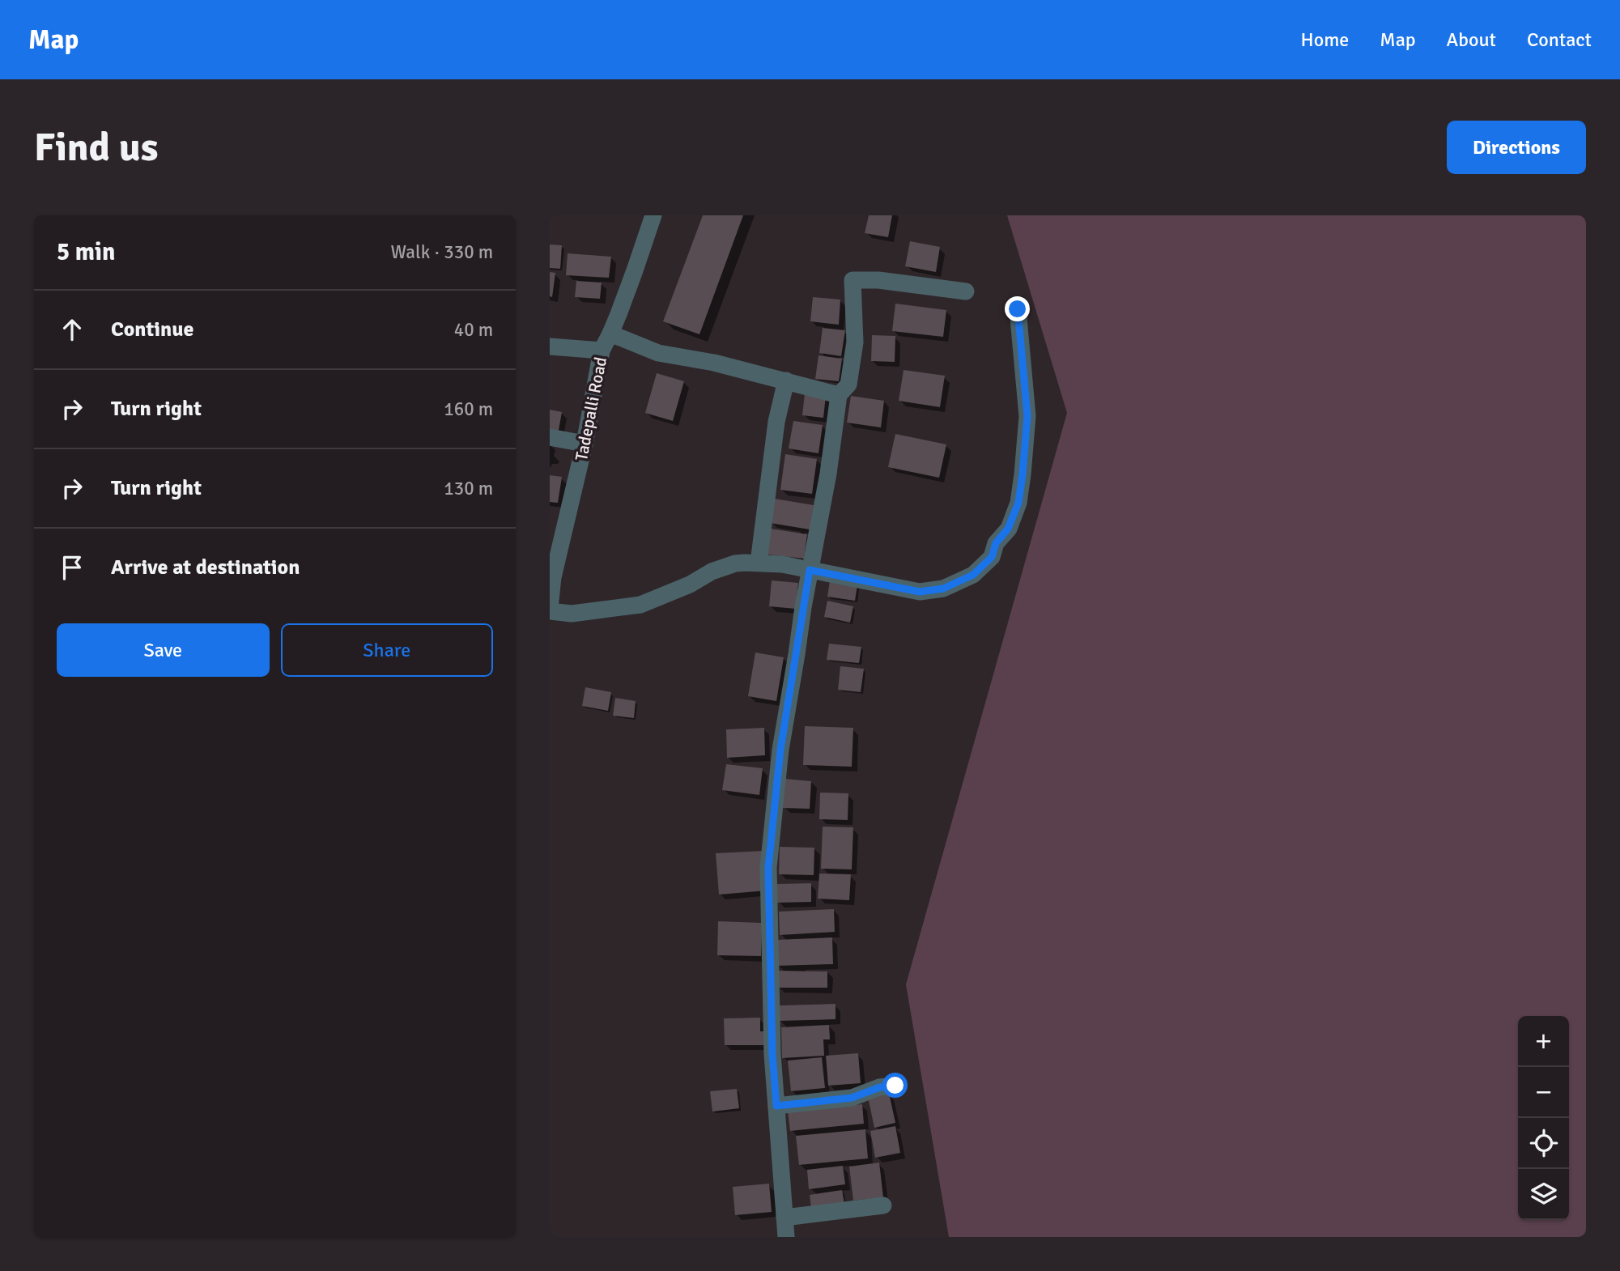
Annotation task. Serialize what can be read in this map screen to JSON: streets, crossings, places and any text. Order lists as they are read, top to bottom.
{
  "streets": {
    "street": ["Tadepalli Road"]
  },
  "page": {
    "header": "Map",
    "nav": [
      "Home",
      "Map",
      "About",
      "Contact"
    ],
    "buttons": [
      "Directions",
      ["Save", "Share"]
    ],
    "title": "Find us",
    "heading": ["5 min", "Walk · 330 m"],
    "list": [
      ["Continue", "40 m"],
      ["Turn right", "160 m"],
      ["Turn right", "130 m"],
      "Arrive at destination"
    ],
    "map_buttons": ["+", "−"]
  }
}
